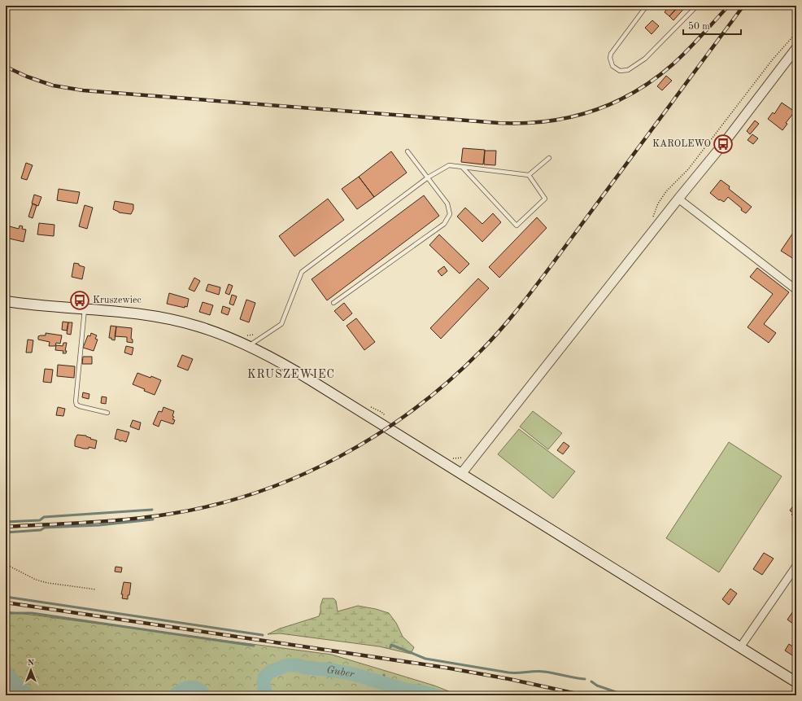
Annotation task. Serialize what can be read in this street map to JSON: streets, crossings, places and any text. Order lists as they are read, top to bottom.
{
  "districts": ["KRUSZEWIEC"],
  "water": ["Guber"],
  "places": {
    "bus stop": ["KAROLEWO", "Kruszewiec"]
  },
  "scale_bar": "50 m",
  "north": "top"
}
